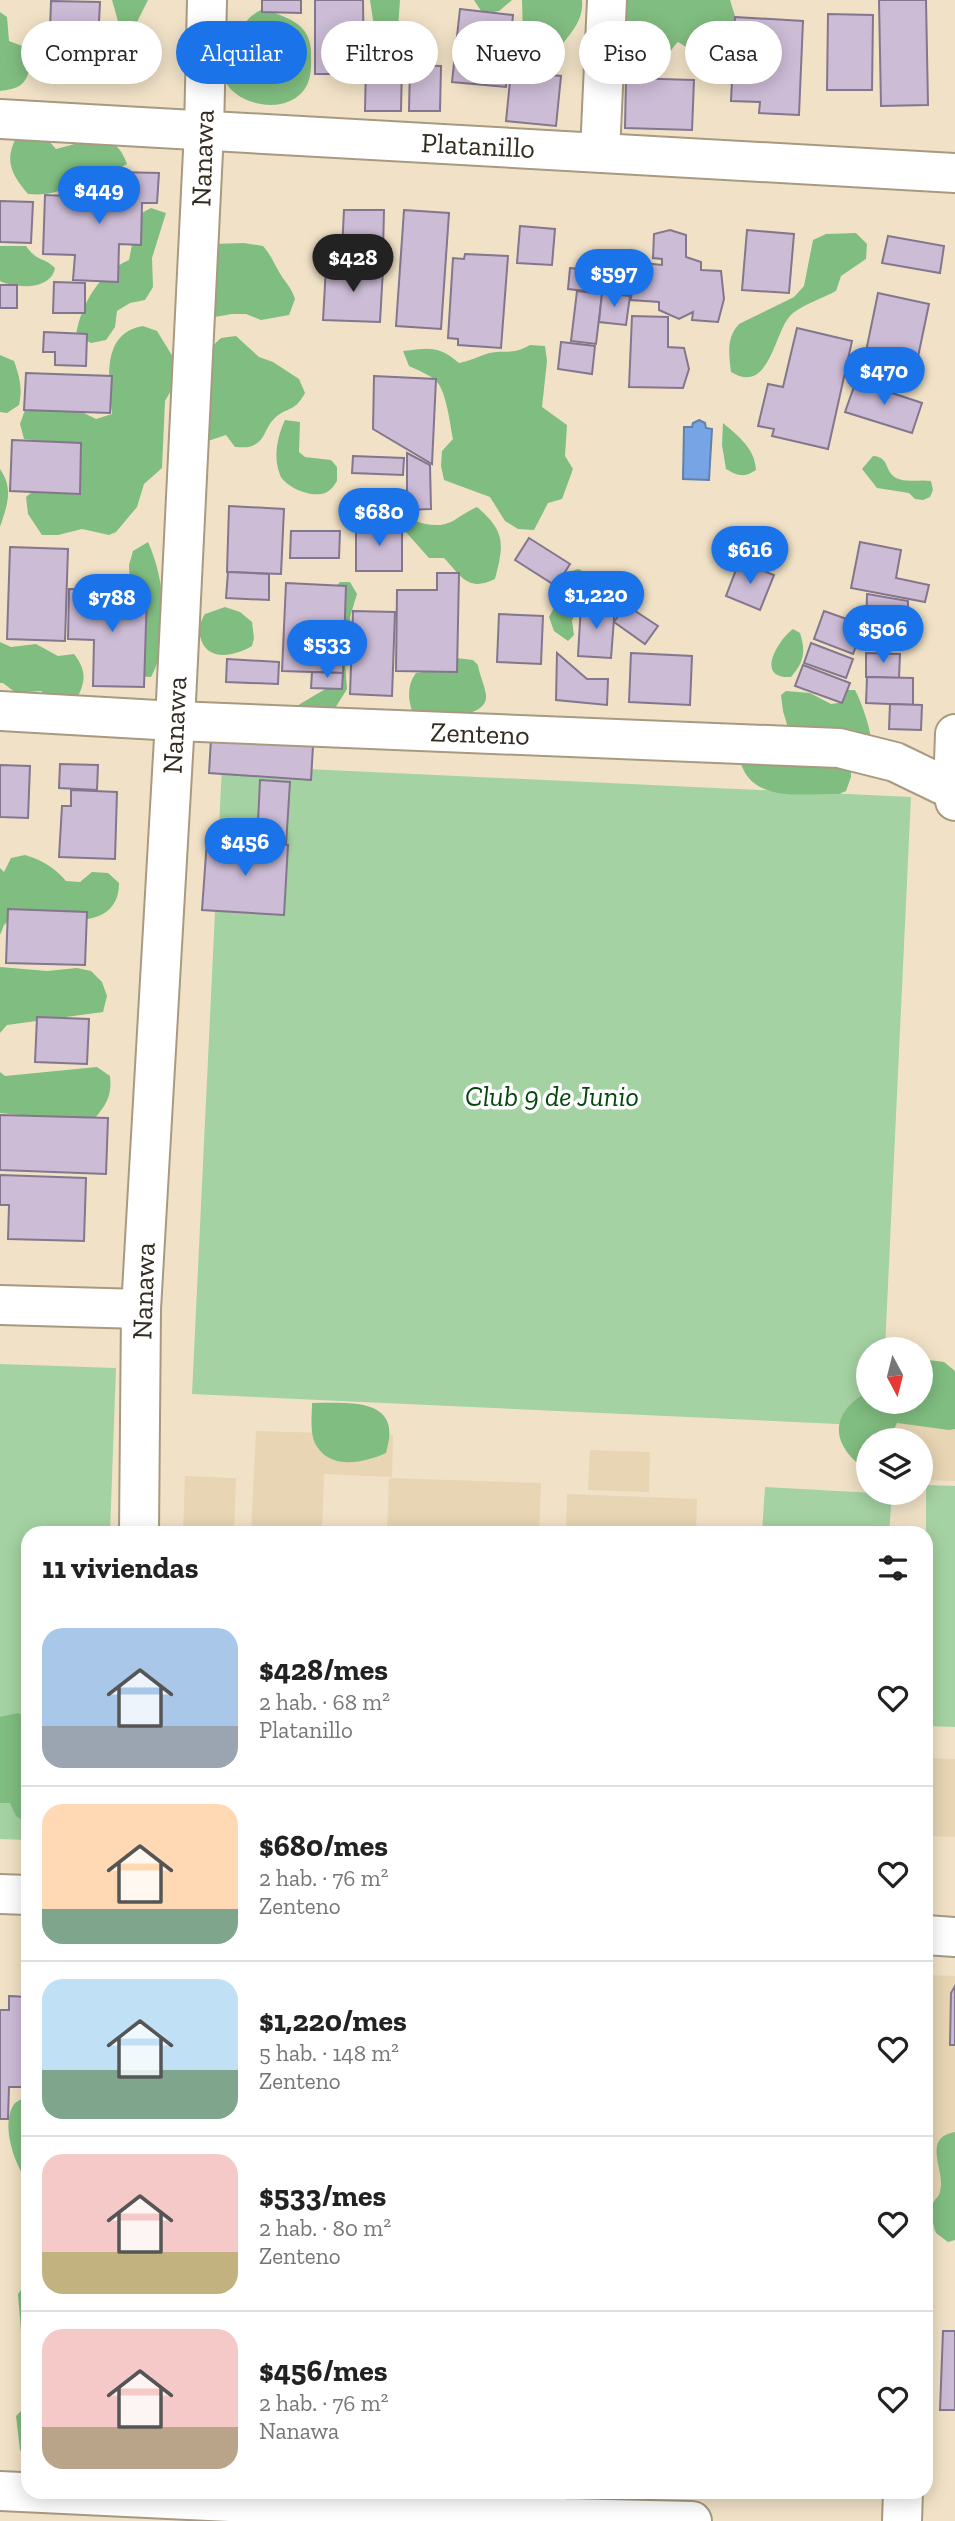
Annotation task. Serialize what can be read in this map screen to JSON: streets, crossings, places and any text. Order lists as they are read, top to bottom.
{
  "streets": {
    "street": ["Platanillo", "Nanawa", "Zenteno"]
  },
  "crossings": [
    ["Platanillo", "Nanawa"],
    ["Nanawa", "Zenteno"]
  ],
  "parks": ["Club 9 de Junio"],
  "north": "bottom",
  "page": {
    "chip": [
      "Comprar",
      "Alquilar",
      "Filtros",
      "Nuevo",
      "Piso",
      "Casa"
    ],
    "price": [
      "$449",
      "$428",
      "$597",
      "$470",
      "$680",
      "$616",
      "$1,220",
      "$788",
      "$506",
      "$533",
      "$456"
    ],
    "heading": "11 viviendas",
    "list": [
      {
        "name": "$428/mes",
        "note": "2 hab. · 68 m² · Platanillo"
      },
      {
        "name": "$680/mes",
        "note": "2 hab. · 76 m² · Zenteno"
      },
      {
        "name": "$1,220/mes",
        "note": "5 hab. · 148 m² · Zenteno"
      },
      {
        "name": "$533/mes",
        "note": "2 hab. · 80 m² · Zenteno"
      },
      {
        "name": "$456/mes",
        "note": "2 hab. · 76 m² · Nanawa"
      }
    ]
  }
}
